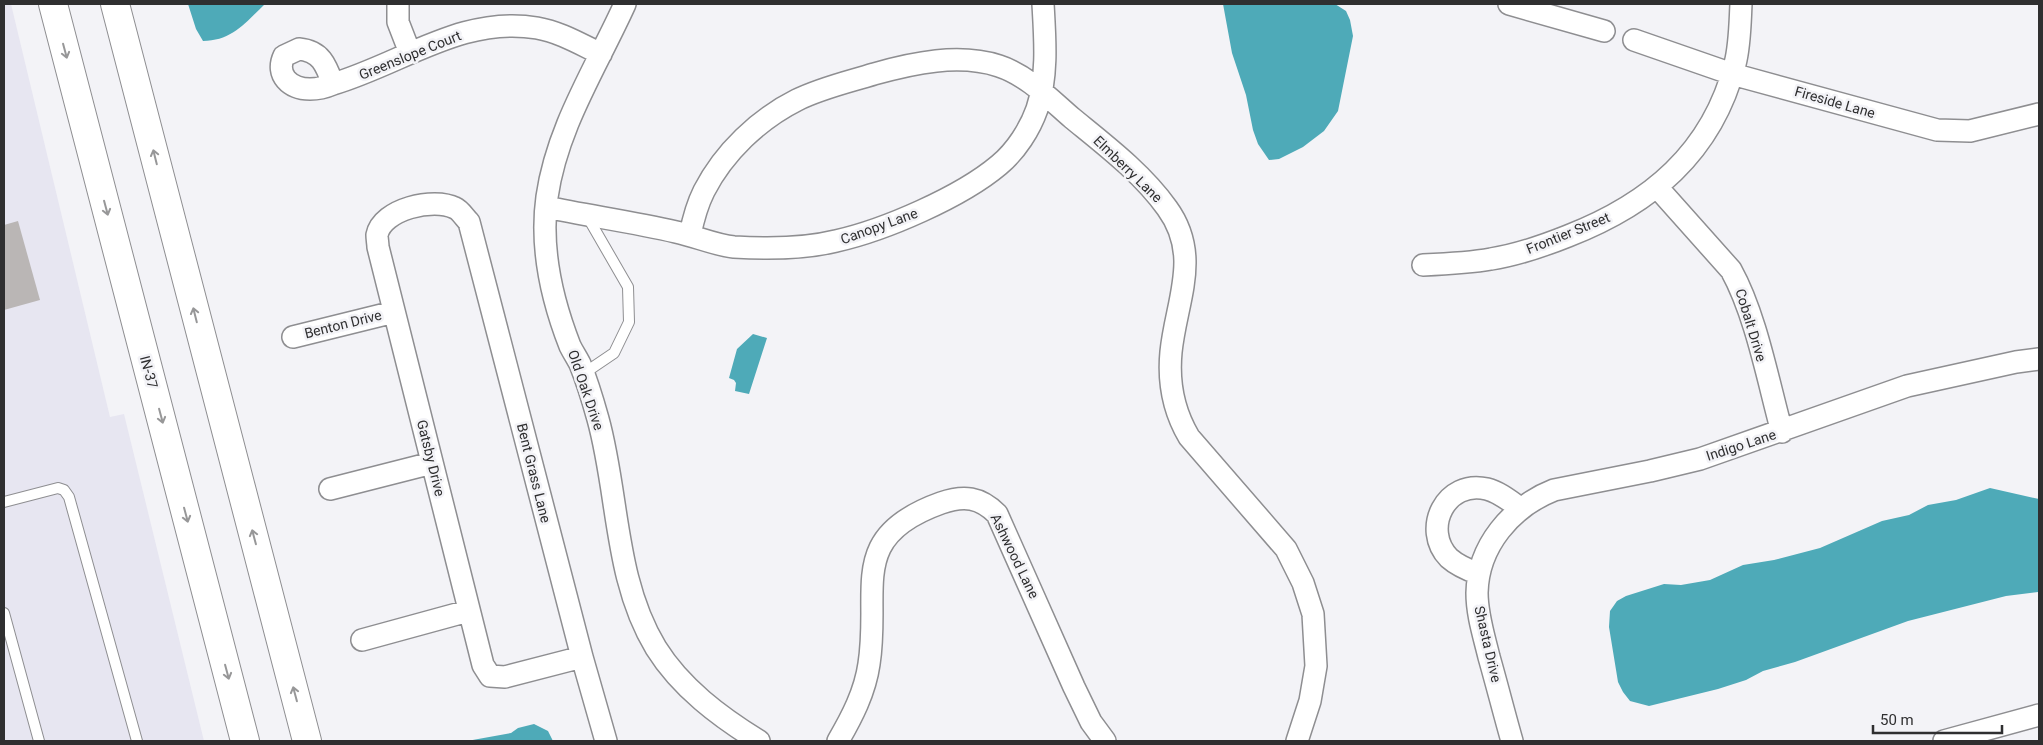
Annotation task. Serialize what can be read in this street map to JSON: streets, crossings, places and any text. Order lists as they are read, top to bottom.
{
  "streets": {
    "highway": ["IN-37"],
    "street": [
      "Greenslope Court",
      "Fireside Lane",
      "Elmberry Lane",
      "Canopy Lane",
      "Frontier Street",
      "Benton Drive",
      "Cobalt Drive",
      "Old Oak Drive",
      "Indigo Lane",
      "Gatsby Drive",
      "Bent Grass Lane",
      "Ashwood Lane",
      "Shasta Drive"
    ]
  },
  "crossings": [
    ["Greenslope Court", "Old Oak Drive"],
    ["Fireside Lane", "Frontier Street"],
    ["Elmberry Lane", "Canopy Lane"],
    ["Canopy Lane", "Old Oak Drive"],
    ["Frontier Street", "Cobalt Drive"],
    ["Benton Drive", "Gatsby Drive"],
    ["Cobalt Drive", "Indigo Lane"],
    ["Indigo Lane", "Shasta Drive"],
    ["Gatsby Drive", "Bent Grass Lane"]
  ],
  "scale_bar": "50 m"
}
